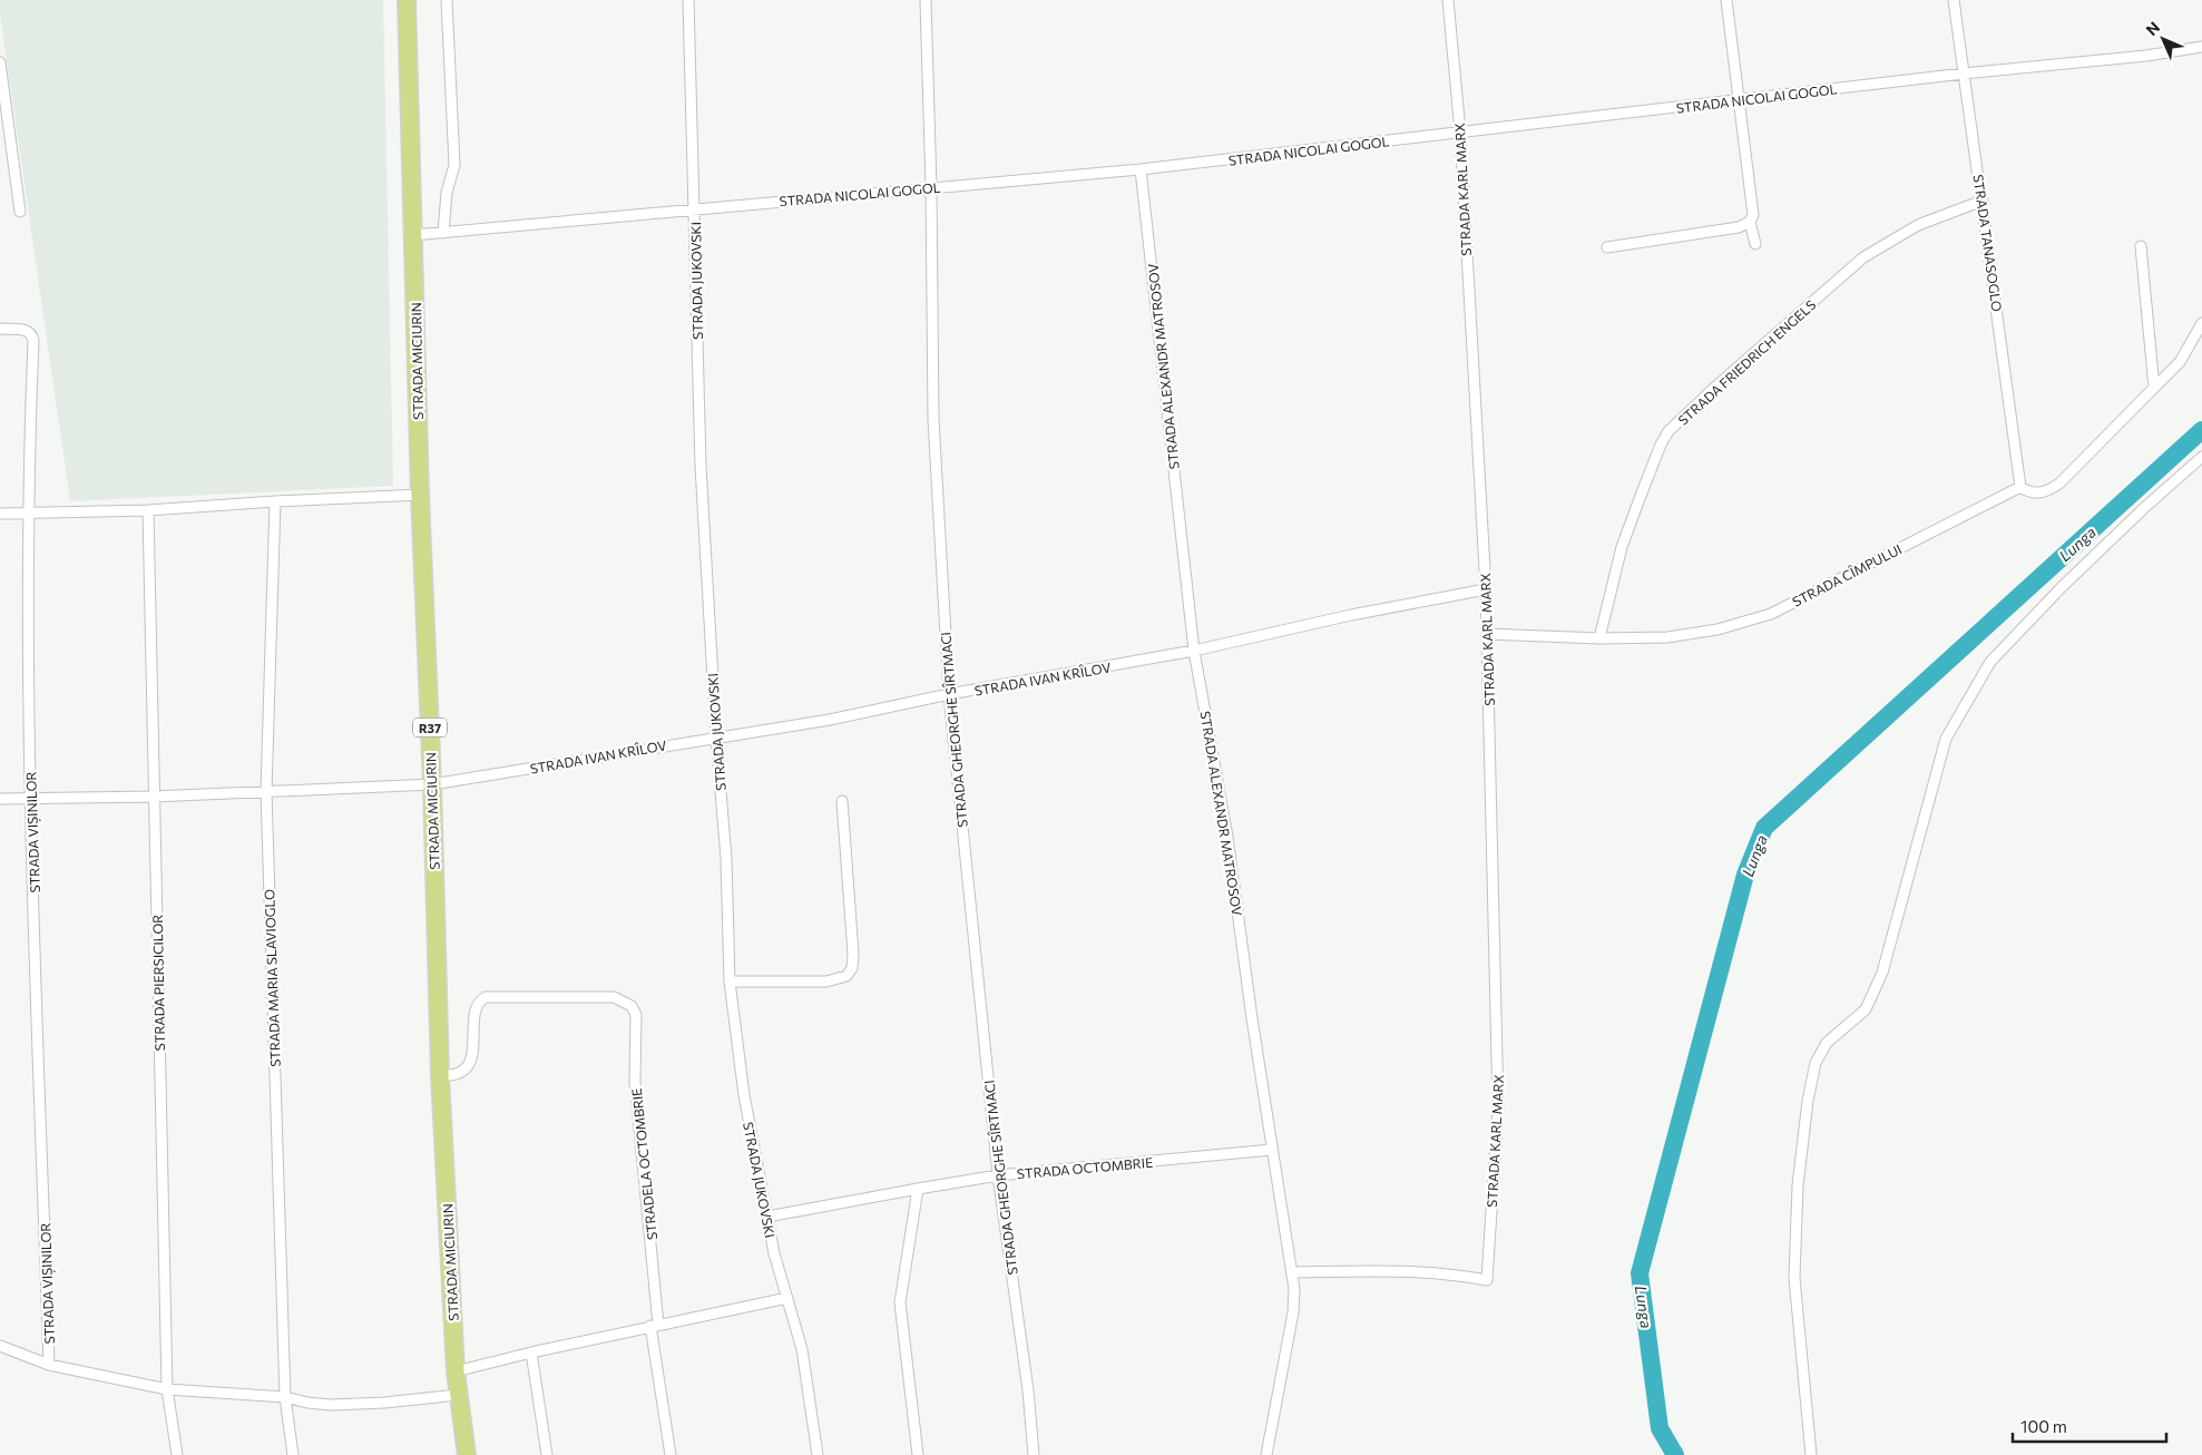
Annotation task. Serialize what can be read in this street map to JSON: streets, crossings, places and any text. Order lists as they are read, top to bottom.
{
  "streets": {
    "main road": ["STRADA MICIURIN", "R37"],
    "street": [
      "STRADA NICOLAI GOGOL",
      "STRADA KARL MARX",
      "STRADA TANASOGLO",
      "STRADA JUKOVSKI",
      "STRADA FRIEDRICH ENGELS",
      "STRADA ALEXANDR MATROSOV",
      "STRADA CÎMPULUI",
      "STRADA IVAN KRÎLOV",
      "STRADA GHEORGHE SÎRTMACI",
      "STRADA VIȘINILOR",
      "STRADA MARIA SLAVIOGLO",
      "STRADA PIERSICILOR",
      "STRADELA OCTOMBRIE",
      "STRADA OCTOMBRIE"
    ]
  },
  "crossings": [
    ["STRADA NICOLAI GOGOL", "STRADA KARL MARX"],
    ["STRADA NICOLAI GOGOL", "STRADA TANASOGLO"],
    ["STRADA NICOLAI GOGOL", "STRADA JUKOVSKI"],
    ["STRADA NICOLAI GOGOL", "STRADA MICIURIN"],
    ["STRADA NICOLAI GOGOL", "STRADA ALEXANDR MATROSOV"],
    ["STRADA NICOLAI GOGOL", "STRADA GHEORGHE SÎRTMACI"],
    ["STRADA KARL MARX", "STRADA ALEXANDR MATROSOV"],
    ["STRADA KARL MARX", "STRADA CÎMPULUI"],
    ["STRADA KARL MARX", "STRADA IVAN KRÎLOV"],
    ["STRADA TANASOGLO", "STRADA FRIEDRICH ENGELS"],
    ["STRADA TANASOGLO", "STRADA CÎMPULUI"],
    ["STRADA JUKOVSKI", "STRADA IVAN KRÎLOV"],
    ["STRADA JUKOVSKI", "STRADA OCTOMBRIE"],
    ["STRADA MICIURIN", "STRADA IVAN KRÎLOV"],
    ["STRADA MICIURIN", "STRADELA OCTOMBRIE"],
    ["STRADA FRIEDRICH ENGELS", "STRADA CÎMPULUI"],
    ["STRADA ALEXANDR MATROSOV", "STRADA IVAN KRÎLOV"],
    ["STRADA ALEXANDR MATROSOV", "STRADA OCTOMBRIE"],
    ["STRADA IVAN KRÎLOV", "STRADA GHEORGHE SÎRTMACI"],
    ["STRADA IVAN KRÎLOV", "STRADA VIȘINILOR"],
    ["STRADA IVAN KRÎLOV", "STRADA MARIA SLAVIOGLO"],
    ["STRADA IVAN KRÎLOV", "STRADA PIERSICILOR"],
    ["STRADA GHEORGHE SÎRTMACI", "STRADA OCTOMBRIE"]
  ],
  "water": ["Lunga"],
  "scale_bar": "100 m",
  "north": "top left"
}
